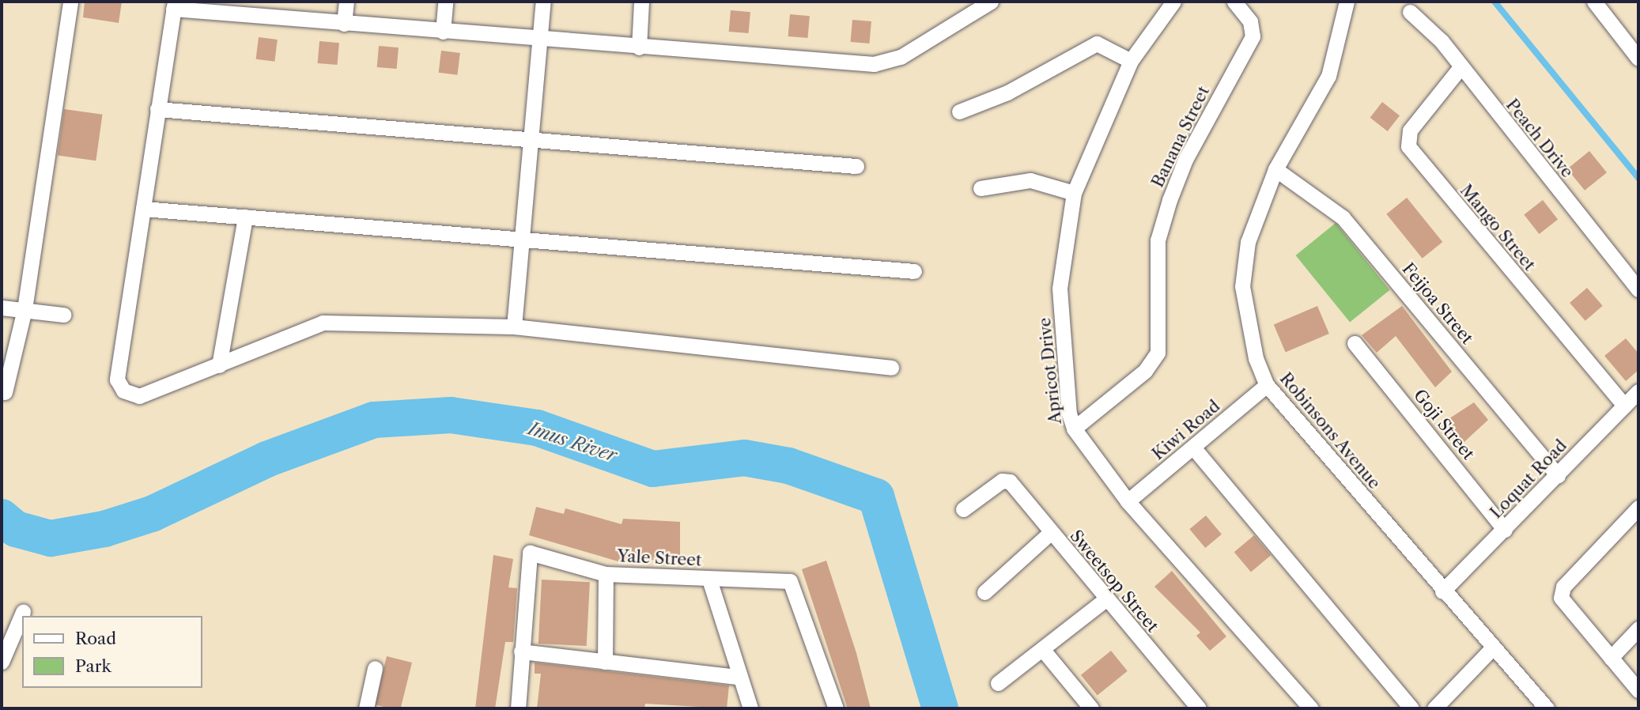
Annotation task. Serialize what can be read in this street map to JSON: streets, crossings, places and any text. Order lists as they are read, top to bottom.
{
  "streets": {
    "street": [
      "Banana Street",
      "Peach Drive",
      "Mango Street",
      "Feijoa Street",
      "Apricot Drive",
      "Goji Street",
      "Kiwi Road",
      "Robinsons Avenue",
      "Loquat Road",
      "Yale Street",
      "Sweetsop Street"
    ]
  },
  "crossings": [
    ["Banana Street", "Apricot Drive"],
    ["Peach Drive", "Mango Street"],
    ["Mango Street", "Loquat Road"],
    ["Feijoa Street", "Robinsons Avenue"],
    ["Feijoa Street", "Loquat Road"],
    ["Apricot Drive", "Kiwi Road"],
    ["Goji Street", "Loquat Road"],
    ["Kiwi Road", "Robinsons Avenue"],
    ["Robinsons Avenue", "Loquat Road"]
  ],
  "water": ["Imus River"],
  "legend": ["Road", "Park"]
}
